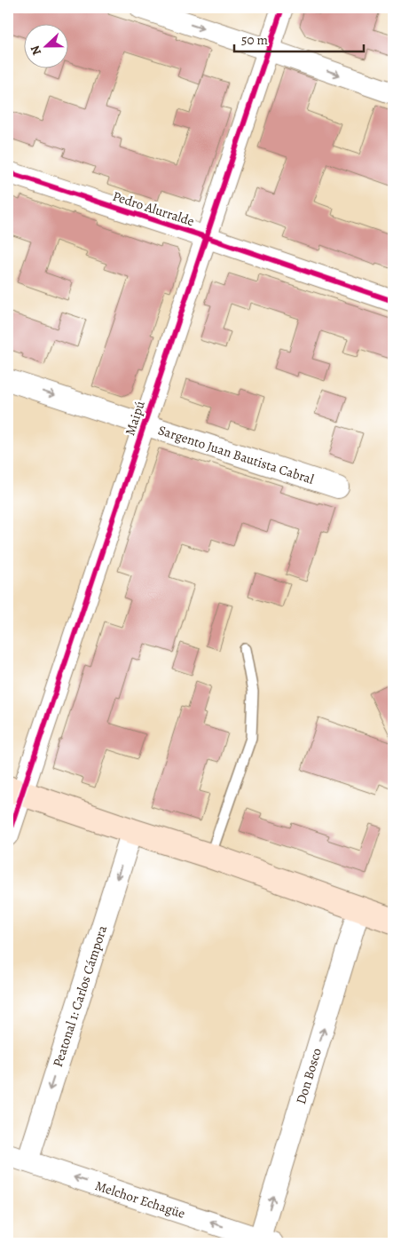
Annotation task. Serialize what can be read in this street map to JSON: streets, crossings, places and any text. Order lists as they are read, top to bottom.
{
  "streets": {
    "street": [
      "Pedro Alurralde",
      "Maipú",
      "Sargento Juan Bautista Cabral",
      "Peatonal 1: Carlos Cámpora",
      "Don Bosco",
      "Melchor Echagüe"
    ]
  },
  "crossings": [
    ["Pedro Alurralde", "Maipú"],
    ["Maipú", "Sargento Juan Bautista Cabral"],
    ["Peatonal 1: Carlos Cámpora", "Melchor Echagüe"],
    ["Don Bosco", "Melchor Echagüe"]
  ],
  "one_way": [
    "Sargento Juan Bautista Cabral",
    "Peatonal 1: Carlos Cámpora",
    "Don Bosco",
    "Melchor Echagüe"
  ],
  "scale_bar": "50 m",
  "north": "left"
}
